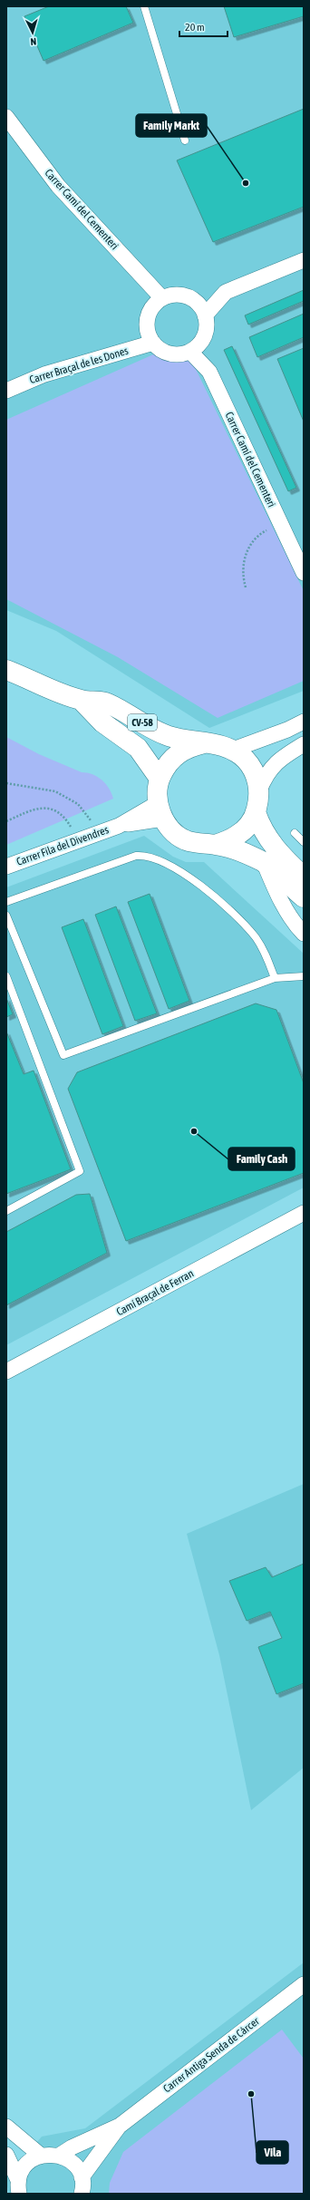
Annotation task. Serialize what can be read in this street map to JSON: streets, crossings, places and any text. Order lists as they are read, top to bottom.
{
  "streets": {
    "main road": ["CV-58"],
    "street": [
      "Carrer Camí del Cementeri",
      "Carrer Braçal de les Dones",
      "Carrer Fila del Divendres",
      "Camí Braçal de Ferran",
      "Carrer Antiga Senda de Càrcer"
    ]
  },
  "crossings": [
    ["Carrer Camí del Cementeri", "Carrer Braçal de les Dones"],
    ["CV-58", "Carrer Fila del Divendres"]
  ],
  "places": ["Family Markt", "Family Cash", "Vila"],
  "scale_bar": "20 m",
  "north": "bottom"
}
